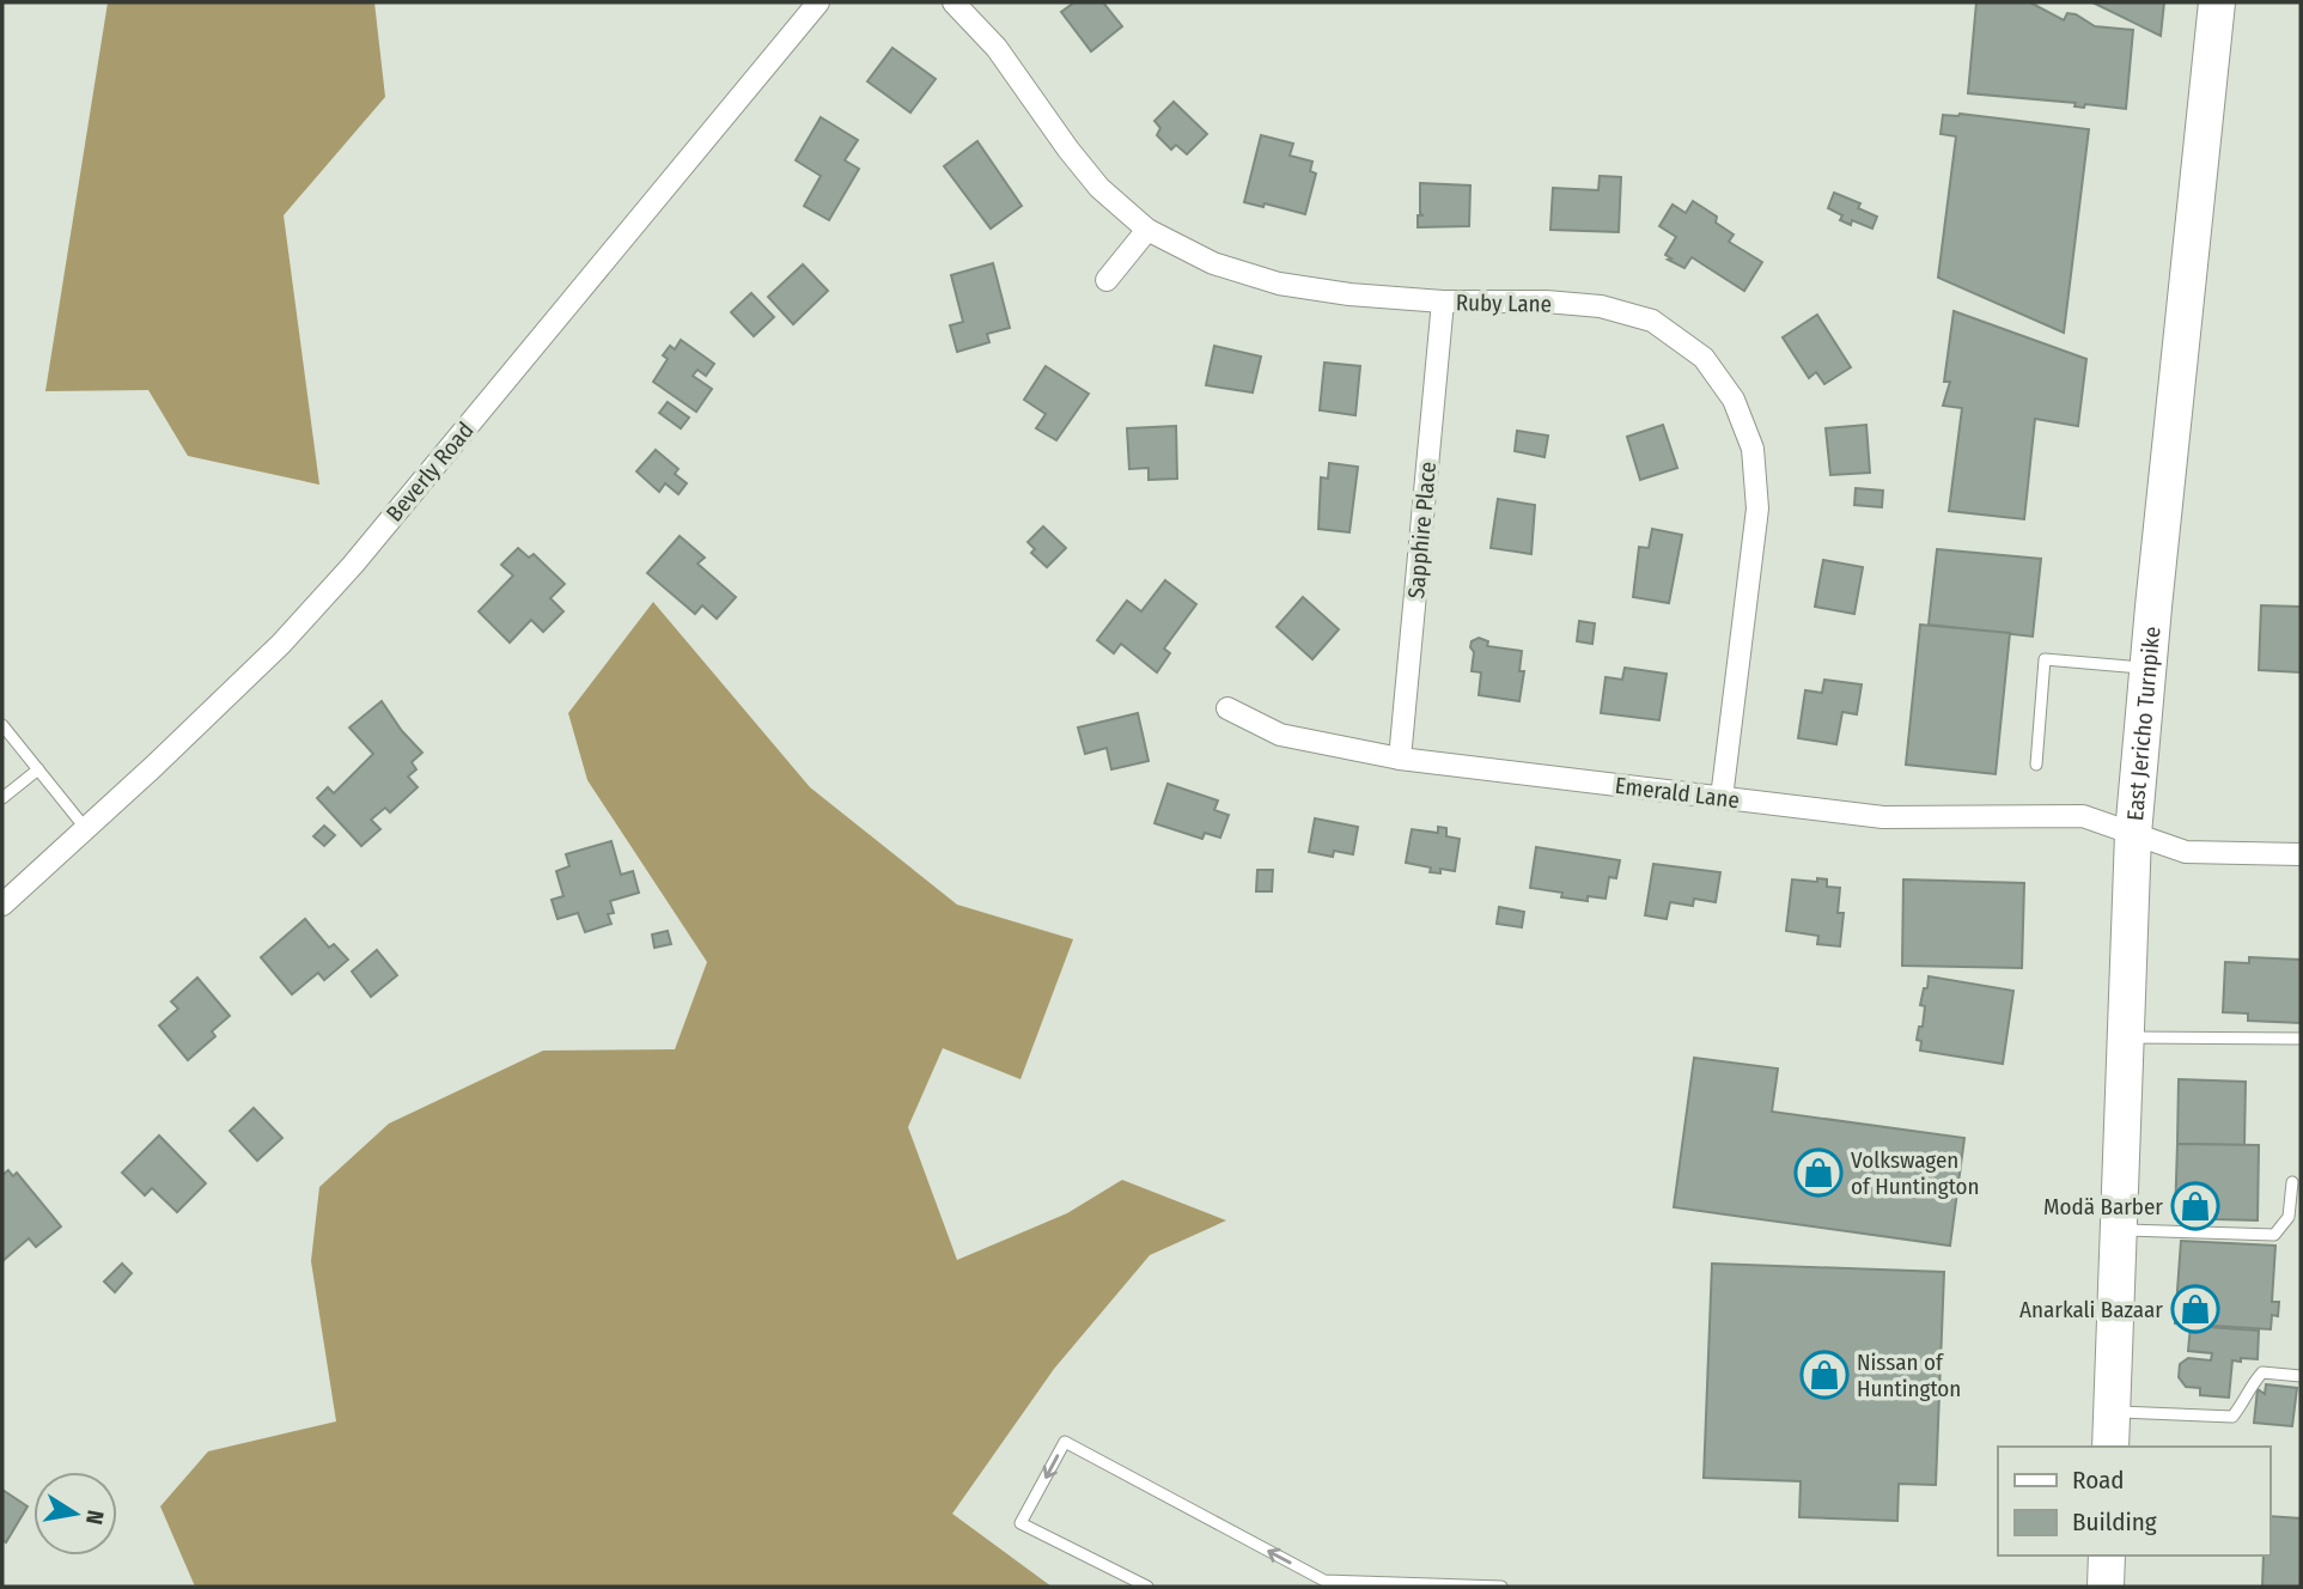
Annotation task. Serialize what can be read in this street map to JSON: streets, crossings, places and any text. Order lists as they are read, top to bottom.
{
  "streets": {
    "main road": ["East Jericho Turnpike"],
    "street": [
      "Ruby Lane",
      "Beverly Road",
      "Sapphire Place",
      "Emerald Lane"
    ]
  },
  "crossings": [
    ["Ruby Lane", "Sapphire Place"],
    ["Ruby Lane", "Emerald Lane"],
    ["Sapphire Place", "Emerald Lane"],
    ["East Jericho Turnpike", "Emerald Lane"]
  ],
  "places": {
    "shop": [
      "Volkswagen of Huntington",
      "Modä Barber",
      "Anarkali Bazaar",
      "Nissan of Huntington"
    ]
  },
  "legend": ["Road", "Building"],
  "north": "right"
}
